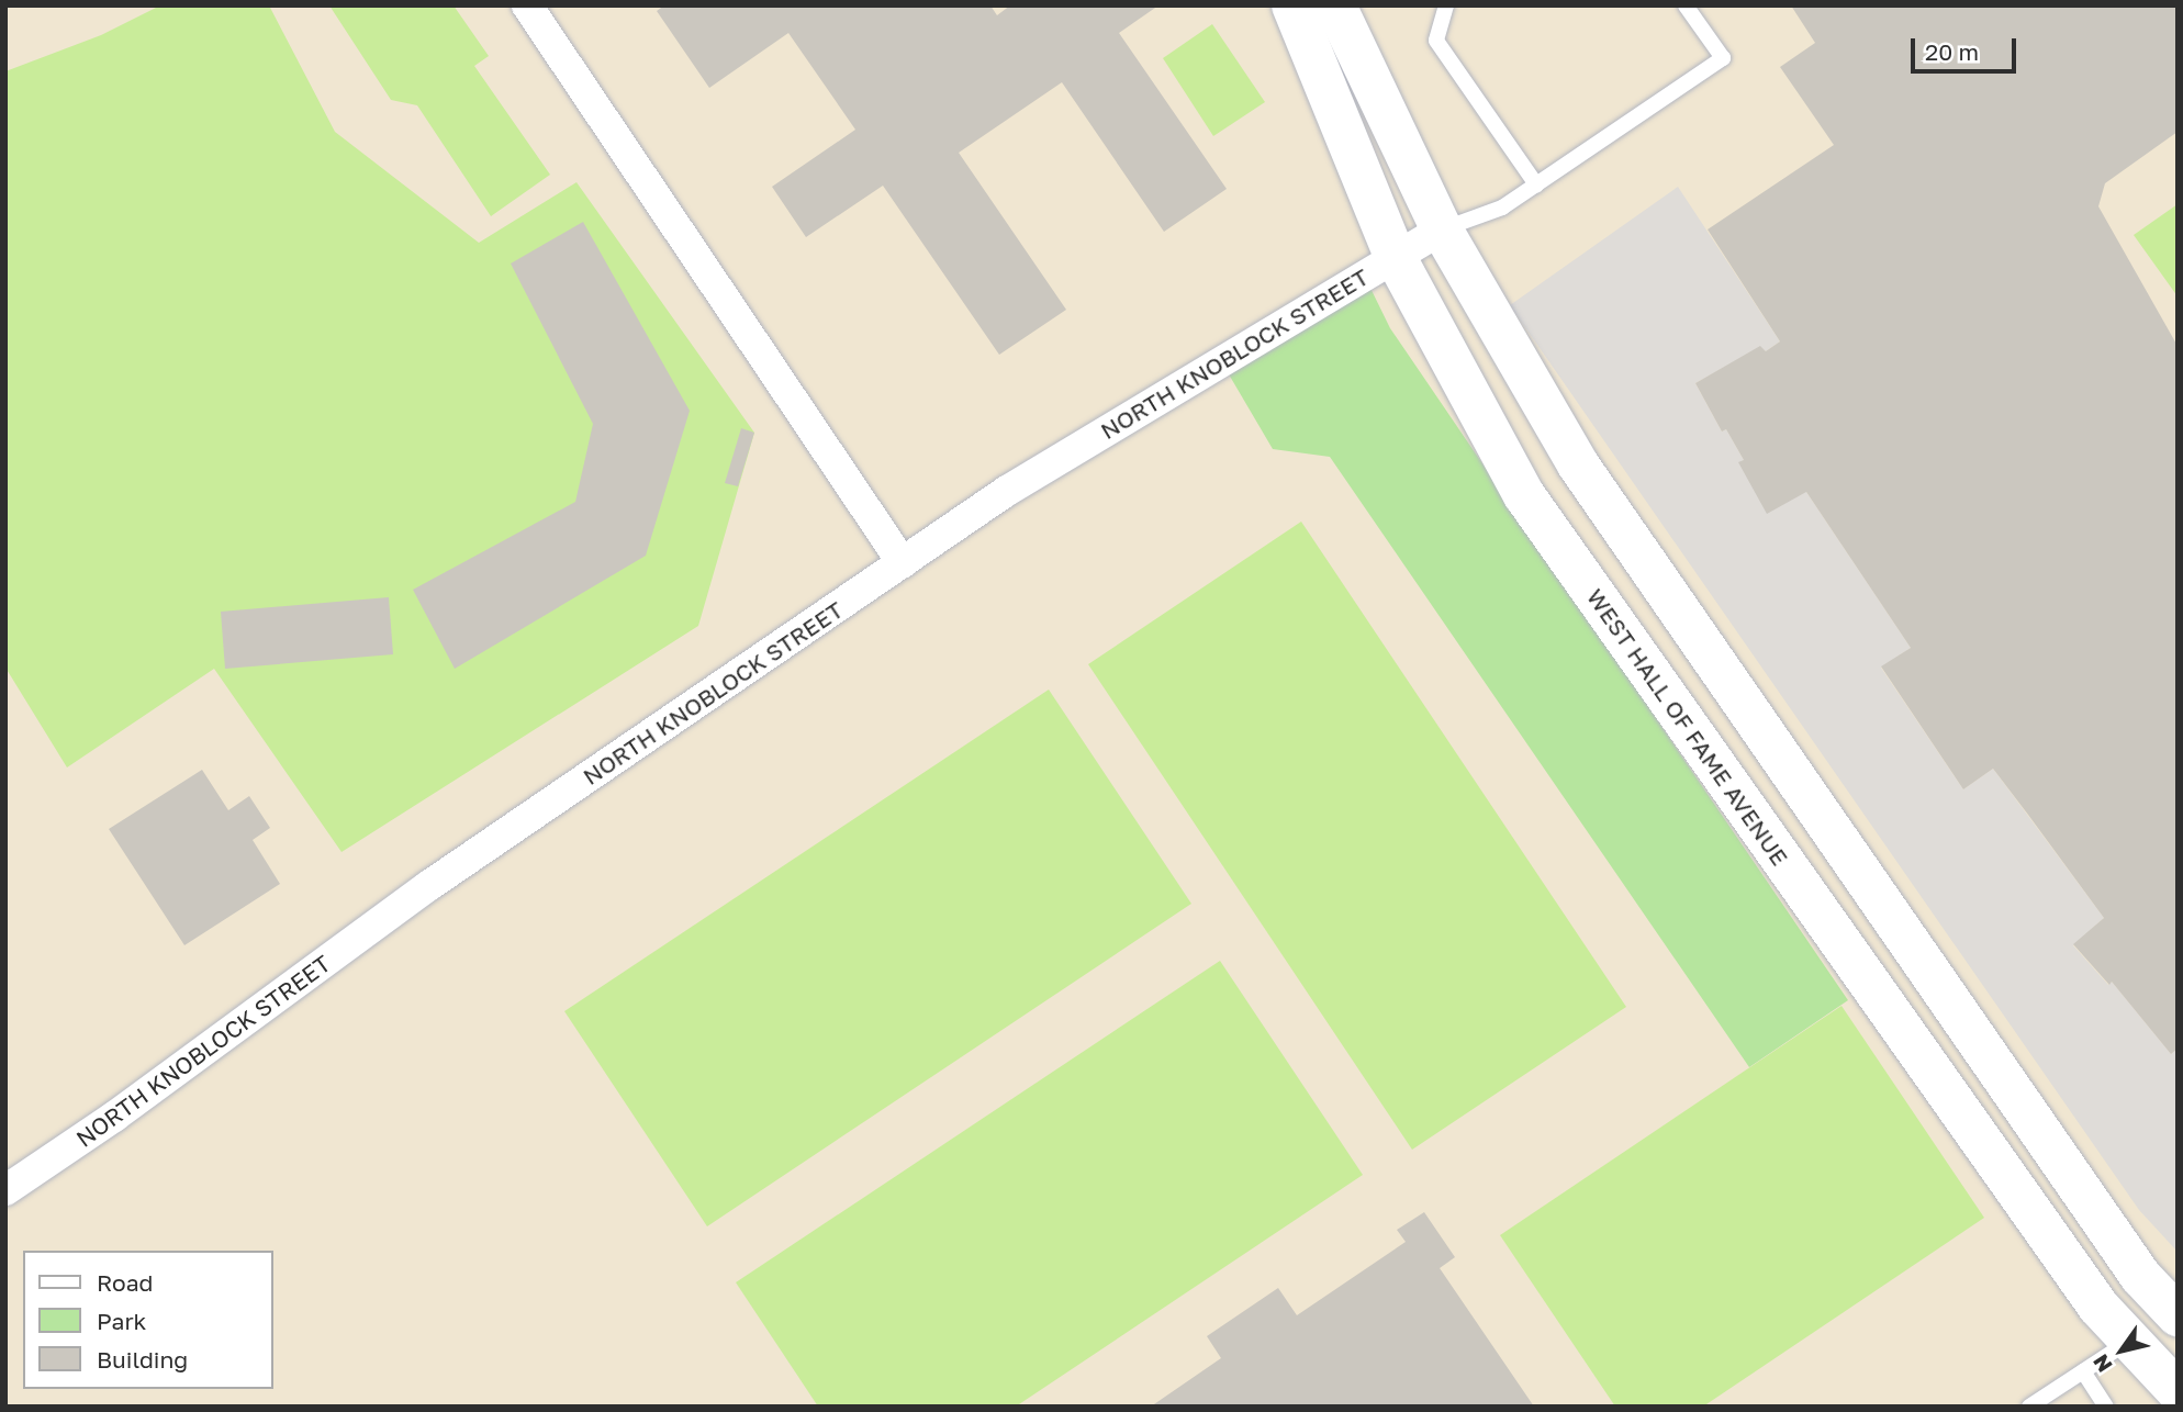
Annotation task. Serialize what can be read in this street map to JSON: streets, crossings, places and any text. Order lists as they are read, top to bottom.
{
  "streets": {
    "main road": ["WEST HALL OF FAME AVENUE"],
    "street": ["NORTH KNOBLOCK STREET"]
  },
  "crossings": [
    ["NORTH KNOBLOCK STREET", "WEST HALL OF FAME AVENUE"]
  ],
  "legend": ["Road", "Park", "Building"],
  "scale_bar": "20 m",
  "north": "bottom left"
}
